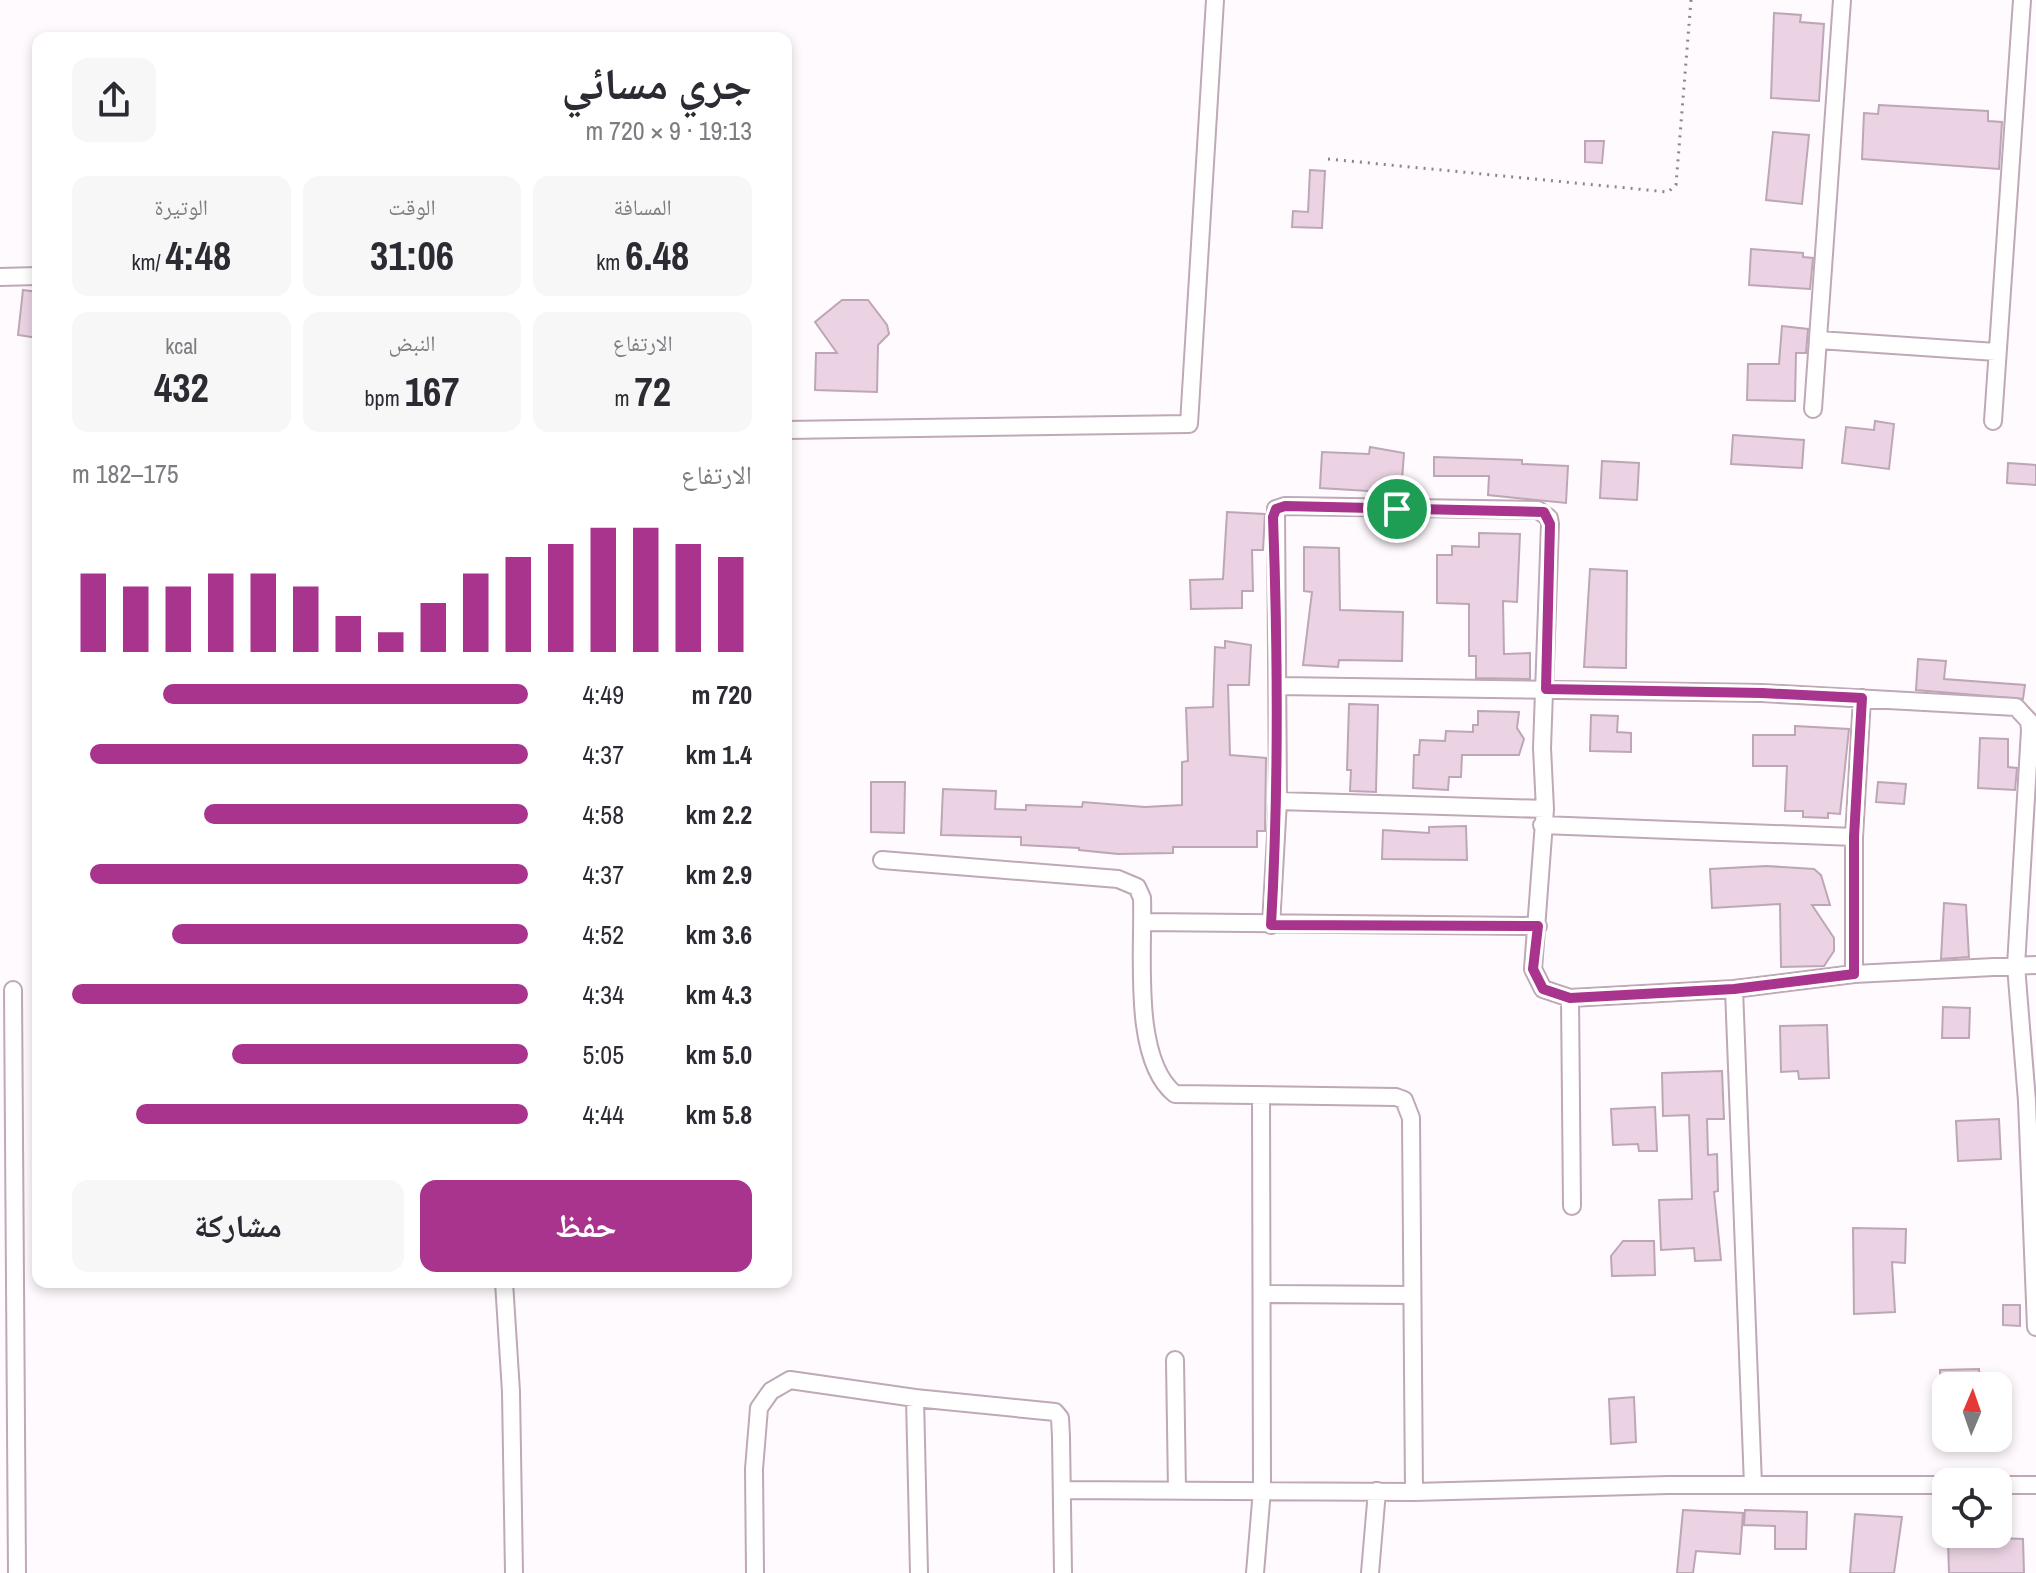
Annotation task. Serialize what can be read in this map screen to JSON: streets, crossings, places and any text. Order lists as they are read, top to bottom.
{
  "north": "top",
  "page": {
    "heading": ["جري مسائي", "19:13 · 9 × 720 m"],
    "stats": [
      ["المسافة", "6.48 km"],
      ["الوقت", "31:06"],
      ["الوتيرة", "4:48 /km"],
      ["الارتفاع", "72 m"],
      ["النبض", "167 bpm"],
      ["kcal", "432"]
    ],
    "chart": ["الارتفاع", "175–182 m"],
    "list": [
      {
        "name": "720 m",
        "note": "4:49"
      },
      {
        "name": "1.4 km",
        "note": "4:37"
      },
      {
        "name": "2.2 km",
        "note": "4:58"
      },
      {
        "name": "2.9 km",
        "note": "4:37"
      },
      {
        "name": "3.6 km",
        "note": "4:52"
      },
      {
        "name": "4.3 km",
        "note": "4:34"
      },
      {
        "name": "5.0 km",
        "note": "5:05"
      },
      {
        "name": "5.8 km",
        "note": "4:44"
      }
    ],
    "buttons": ["حفظ", "مشاركة"]
  }
}
